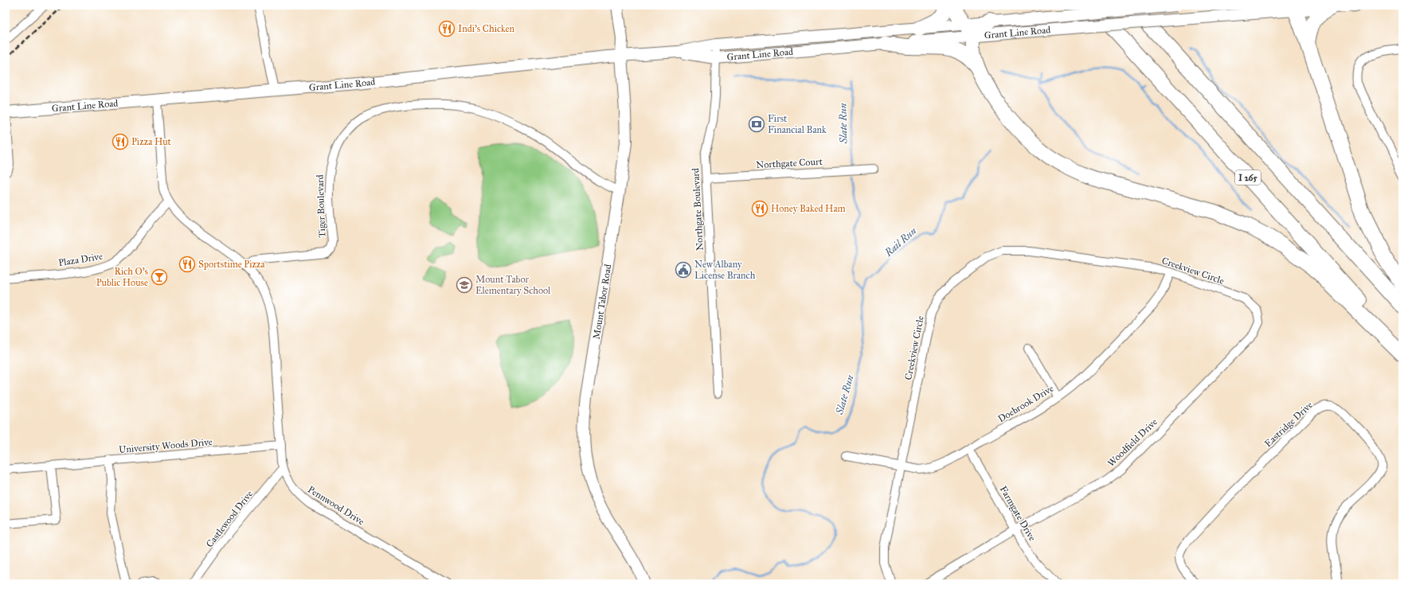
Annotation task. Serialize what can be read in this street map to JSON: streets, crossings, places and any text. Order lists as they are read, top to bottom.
{
  "streets": {
    "highway": ["I 265"],
    "main road": ["Grant Line Road", "Mount Tabor Road"],
    "street": [
      "Northgate Court",
      "Tiger Boulevard",
      "Northgate Boulevard",
      "Plaza Drive",
      "Creekview Circle",
      "Doebrook Drive",
      "Eastridge Drive",
      "Woodfield Drive",
      "University Woods Drive",
      "Pennwood Drive",
      "Farmgate Drive",
      "Castlewood Drive"
    ]
  },
  "crossings": [
    ["Grant Line Road", "Northgate Boulevard"],
    ["Grant Line Road", "Mount Tabor Road"],
    ["Northgate Court", "Northgate Boulevard"],
    ["Tiger Boulevard", "Mount Tabor Road"],
    ["Tiger Boulevard", "Pennwood Drive"],
    ["Creekview Circle", "Doebrook Drive"],
    ["Creekview Circle", "Woodfield Drive"],
    ["Doebrook Drive", "Farmgate Drive"],
    ["Woodfield Drive", "Farmgate Drive"],
    ["University Woods Drive", "Pennwood Drive"],
    ["Pennwood Drive", "Castlewood Drive"]
  ],
  "water": ["Slate Run", "Rail Run"],
  "places": {
    "restaurant": [
      "Indi's Chicken",
      "Pizza Hut",
      "Honey Baked Ham",
      "Sportstime Pizza"
    ],
    "bank": ["First Financial Bank"],
    "public building": ["New Albany License Branch"],
    "bar": ["Rich O's Public House"],
    "school or university": ["Mount Tabor Elementary School"]
  }
}
